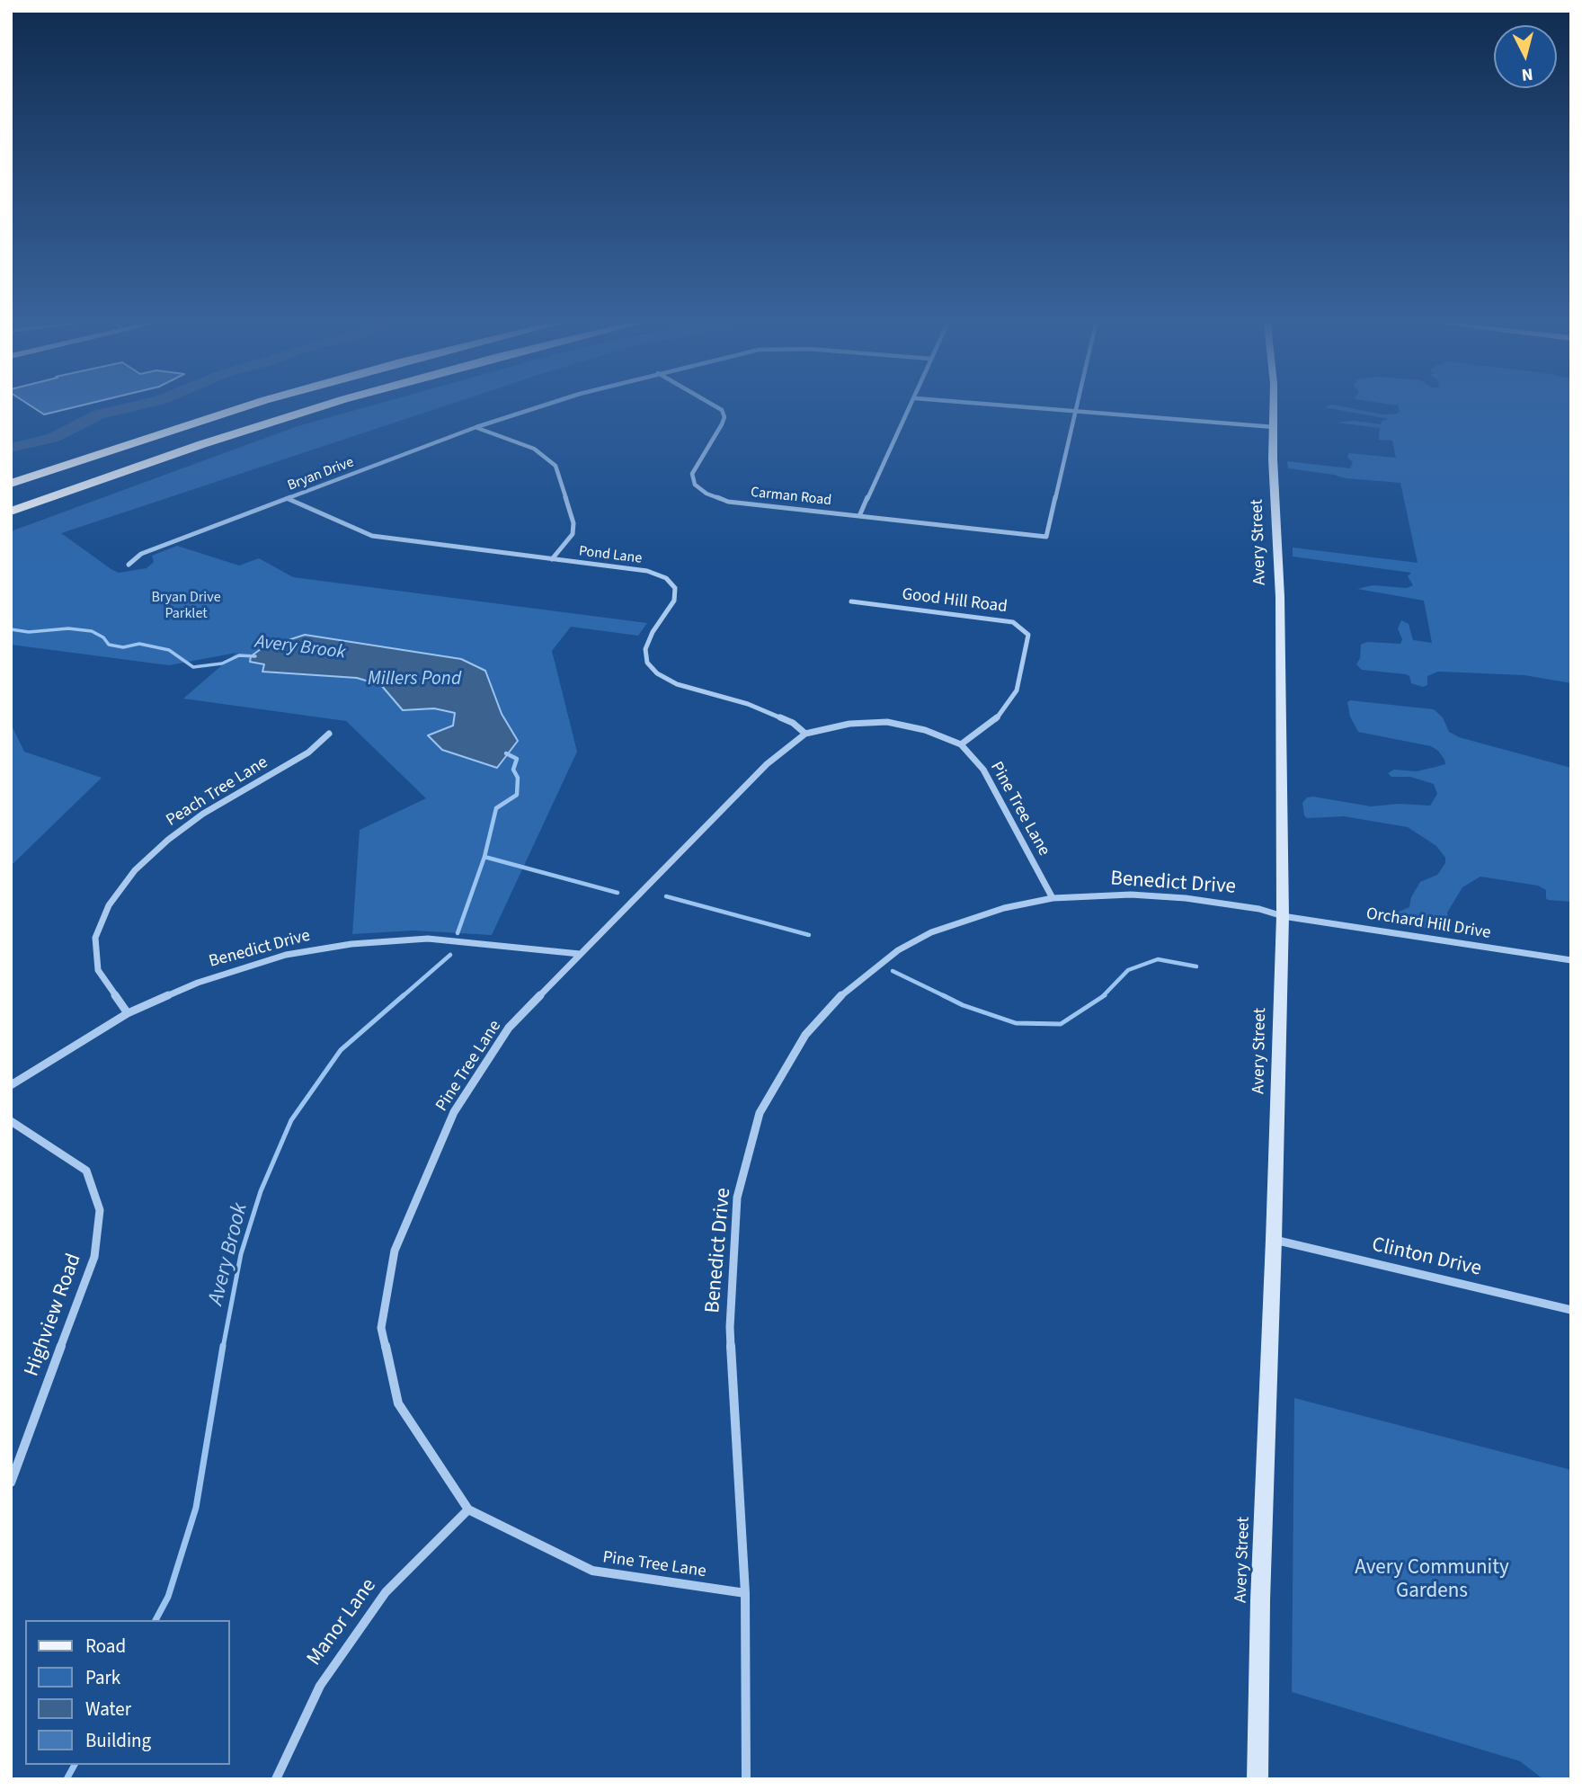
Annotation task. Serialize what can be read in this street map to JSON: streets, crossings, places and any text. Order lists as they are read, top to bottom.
{
  "streets": {
    "main road": ["Avery Street"],
    "street": [
      "Bryan Drive",
      "Carman Road",
      "Pond Lane",
      "Good Hill Road",
      "Peach Tree Lane",
      "Pine Tree Lane",
      "Benedict Drive",
      "Orchard Hill Drive",
      "Clinton Drive",
      "Highview Road",
      "Manor Lane"
    ]
  },
  "crossings": [
    ["Bryan Drive", "Pond Lane"],
    ["Avery Street", "Benedict Drive"],
    ["Avery Street", "Orchard Hill Drive"],
    ["Avery Street", "Clinton Drive"],
    ["Pond Lane", "Pine Tree Lane"],
    ["Good Hill Road", "Pine Tree Lane"],
    ["Peach Tree Lane", "Benedict Drive"],
    ["Pine Tree Lane", "Benedict Drive"],
    ["Pine Tree Lane", "Manor Lane"],
    ["Benedict Drive", "Orchard Hill Drive"]
  ],
  "water": ["Avery Brook", "Millers Pond"],
  "parks": ["Bryan Drive Parklet", "Avery Community Gardens"],
  "legend": [
    "Road",
    "Park",
    "Water",
    "Building"
  ],
  "north": "bottom"
}
